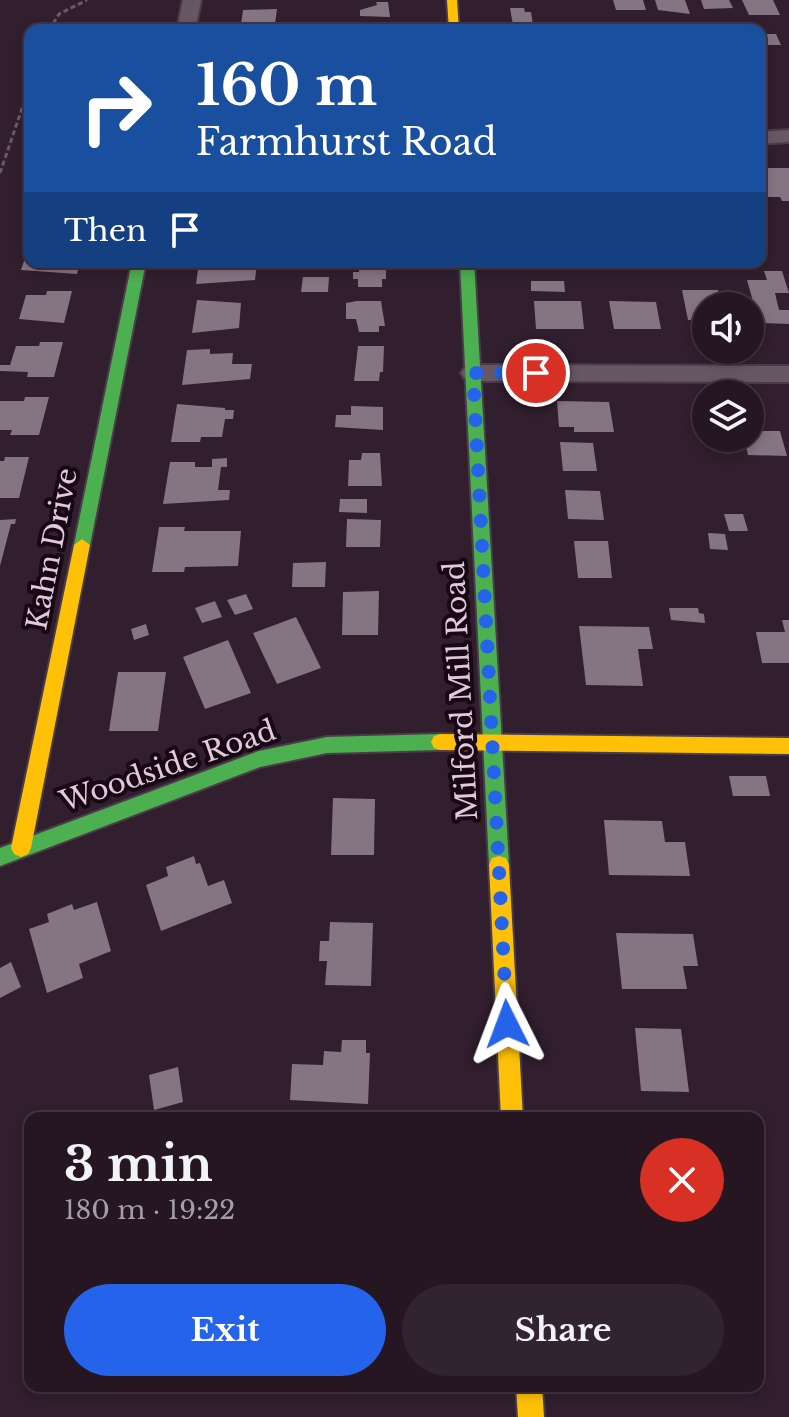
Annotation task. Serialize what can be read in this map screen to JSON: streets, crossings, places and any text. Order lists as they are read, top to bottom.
{
  "streets": {
    "street": ["Kahn Drive", "Milford Mill Road", "Woodside Road"]
  },
  "crossings": [
    ["Kahn Drive", "Woodside Road"],
    ["Milford Mill Road", "Woodside Road"]
  ],
  "page": {
    "turn": ["160 m", "Farmhurst Road"],
    "then": "Then",
    "heading": ["3 min", "180 m · 19:22"],
    "buttons": ["Exit", "Share"]
  }
}
